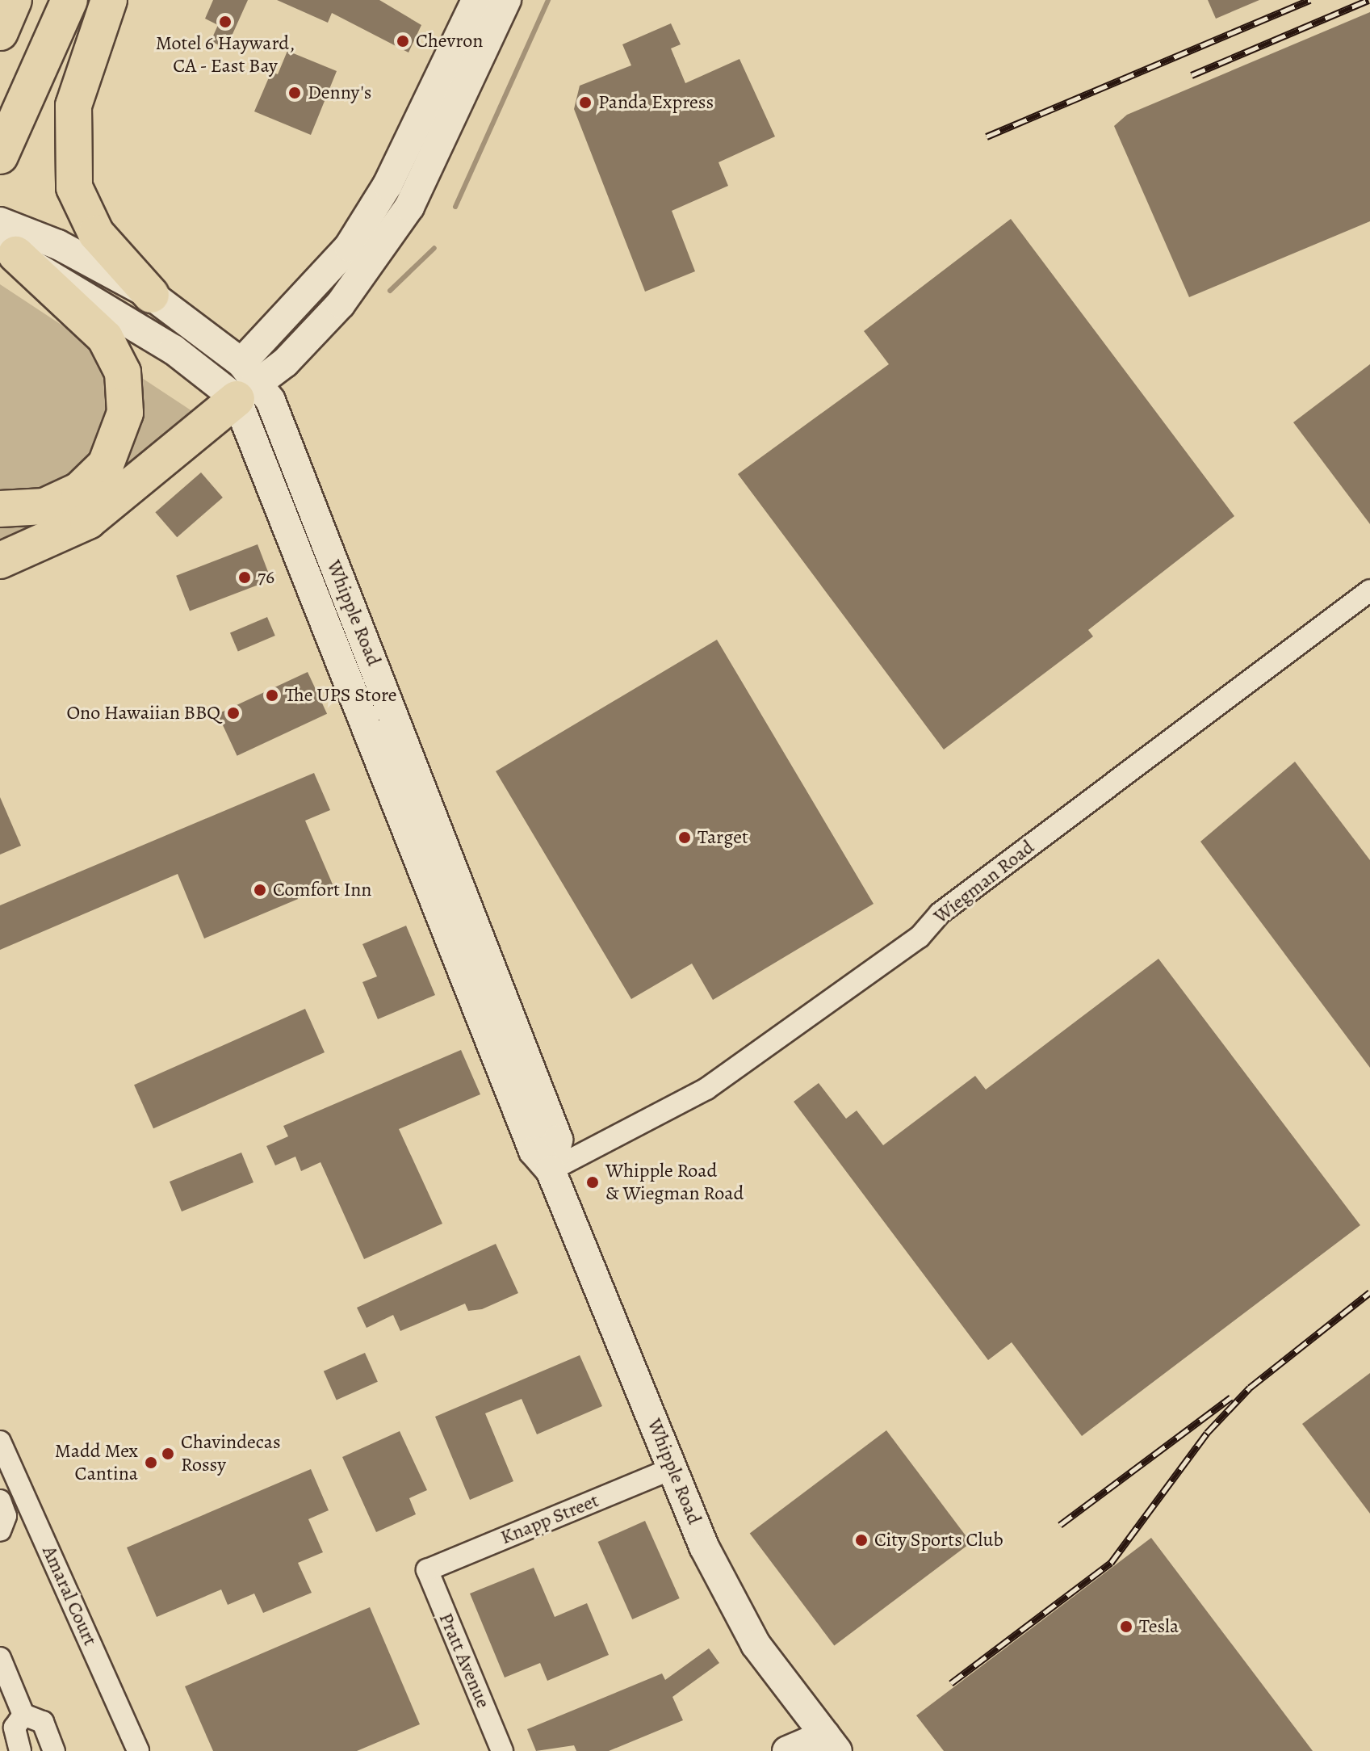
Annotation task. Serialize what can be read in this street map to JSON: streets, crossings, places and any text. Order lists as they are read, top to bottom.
{
  "streets": {
    "main road": ["Whipple Road"],
    "street": [
      "Wiegman Road",
      "Knapp Street",
      "Amaral Court",
      "Pratt Avenue"
    ]
  },
  "crossings": [
    ["Whipple Road", "Wiegman Road"],
    ["Whipple Road", "Knapp Street"],
    ["Knapp Street", "Pratt Avenue"]
  ],
  "places": [
    "Motel 6 Hayward, CA - East Bay",
    "Chevron",
    "Denny's",
    "Panda Express",
    "76",
    "The UPS Store",
    "Ono Hawaiian BBQ",
    "Target",
    "Comfort Inn",
    "Whipple Road & Wiegman Road",
    "Chavindecas Rossy",
    "Madd Mex Cantina",
    "City Sports Club",
    "Tesla"
  ]
}
